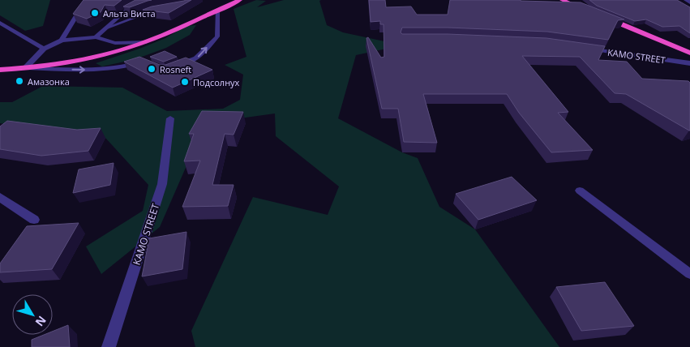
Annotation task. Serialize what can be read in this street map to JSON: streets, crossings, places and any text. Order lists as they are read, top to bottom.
{
  "streets": {
    "street": ["KAMO STREET"]
  },
  "places": [
    "Альта Виста",
    "Rosneft",
    "Амазонка",
    "Подсолнух"
  ],
  "north": "bottom right"
}
